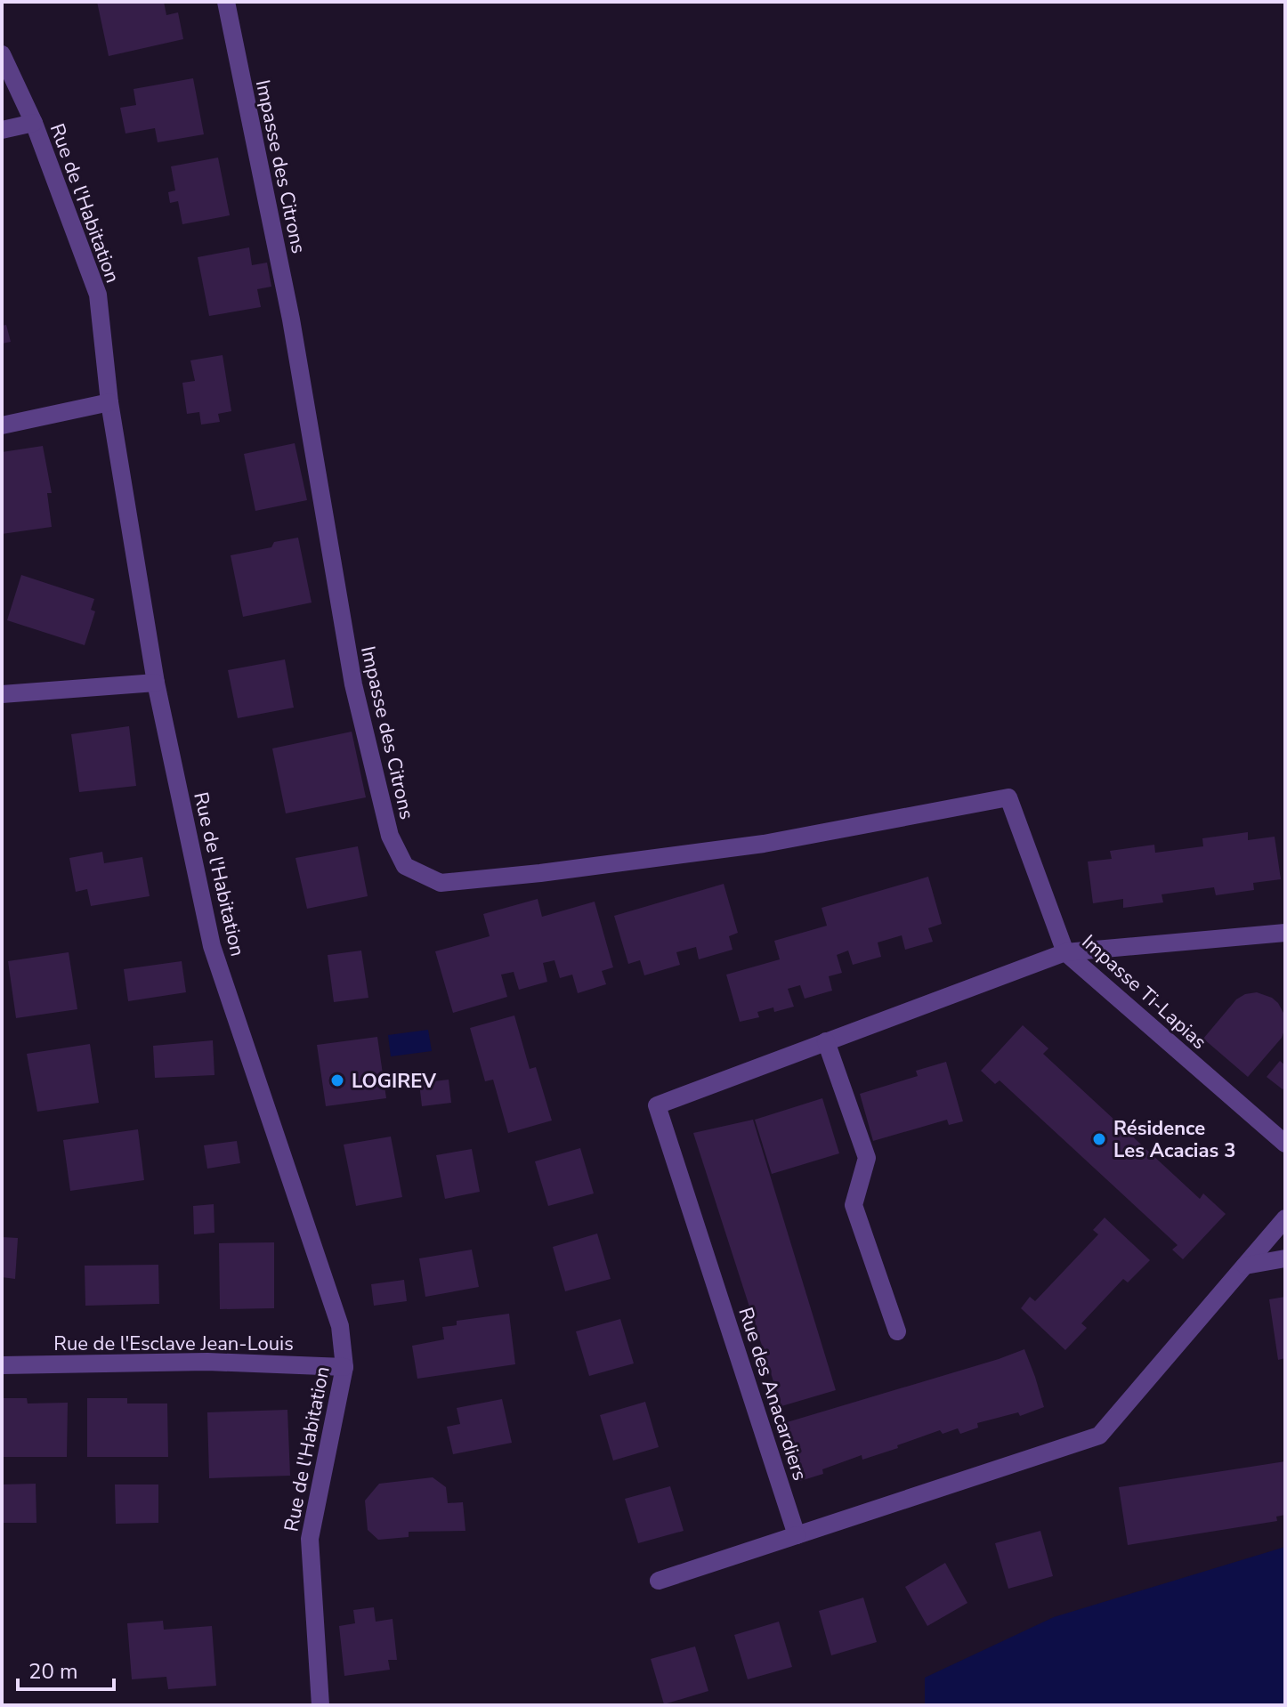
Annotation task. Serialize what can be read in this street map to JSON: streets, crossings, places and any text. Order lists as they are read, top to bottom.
{
  "streets": {
    "street": [
      "Impasse des Citrons",
      "Rue de l'Habitation",
      "Impasse Ti-Lapias",
      "Rue de l'Esclave Jean-Louis",
      "Rue des Anacardiers"
    ]
  },
  "crossings": [
    ["Impasse des Citrons", "Impasse Ti-Lapias"],
    ["Rue de l'Habitation", "Rue de l'Esclave Jean-Louis"],
    ["Impasse Ti-Lapias", "Rue des Anacardiers"]
  ],
  "places": ["LOGIREV", "Résidence Les Acacias 3"],
  "scale_bar": "20 m"
}
